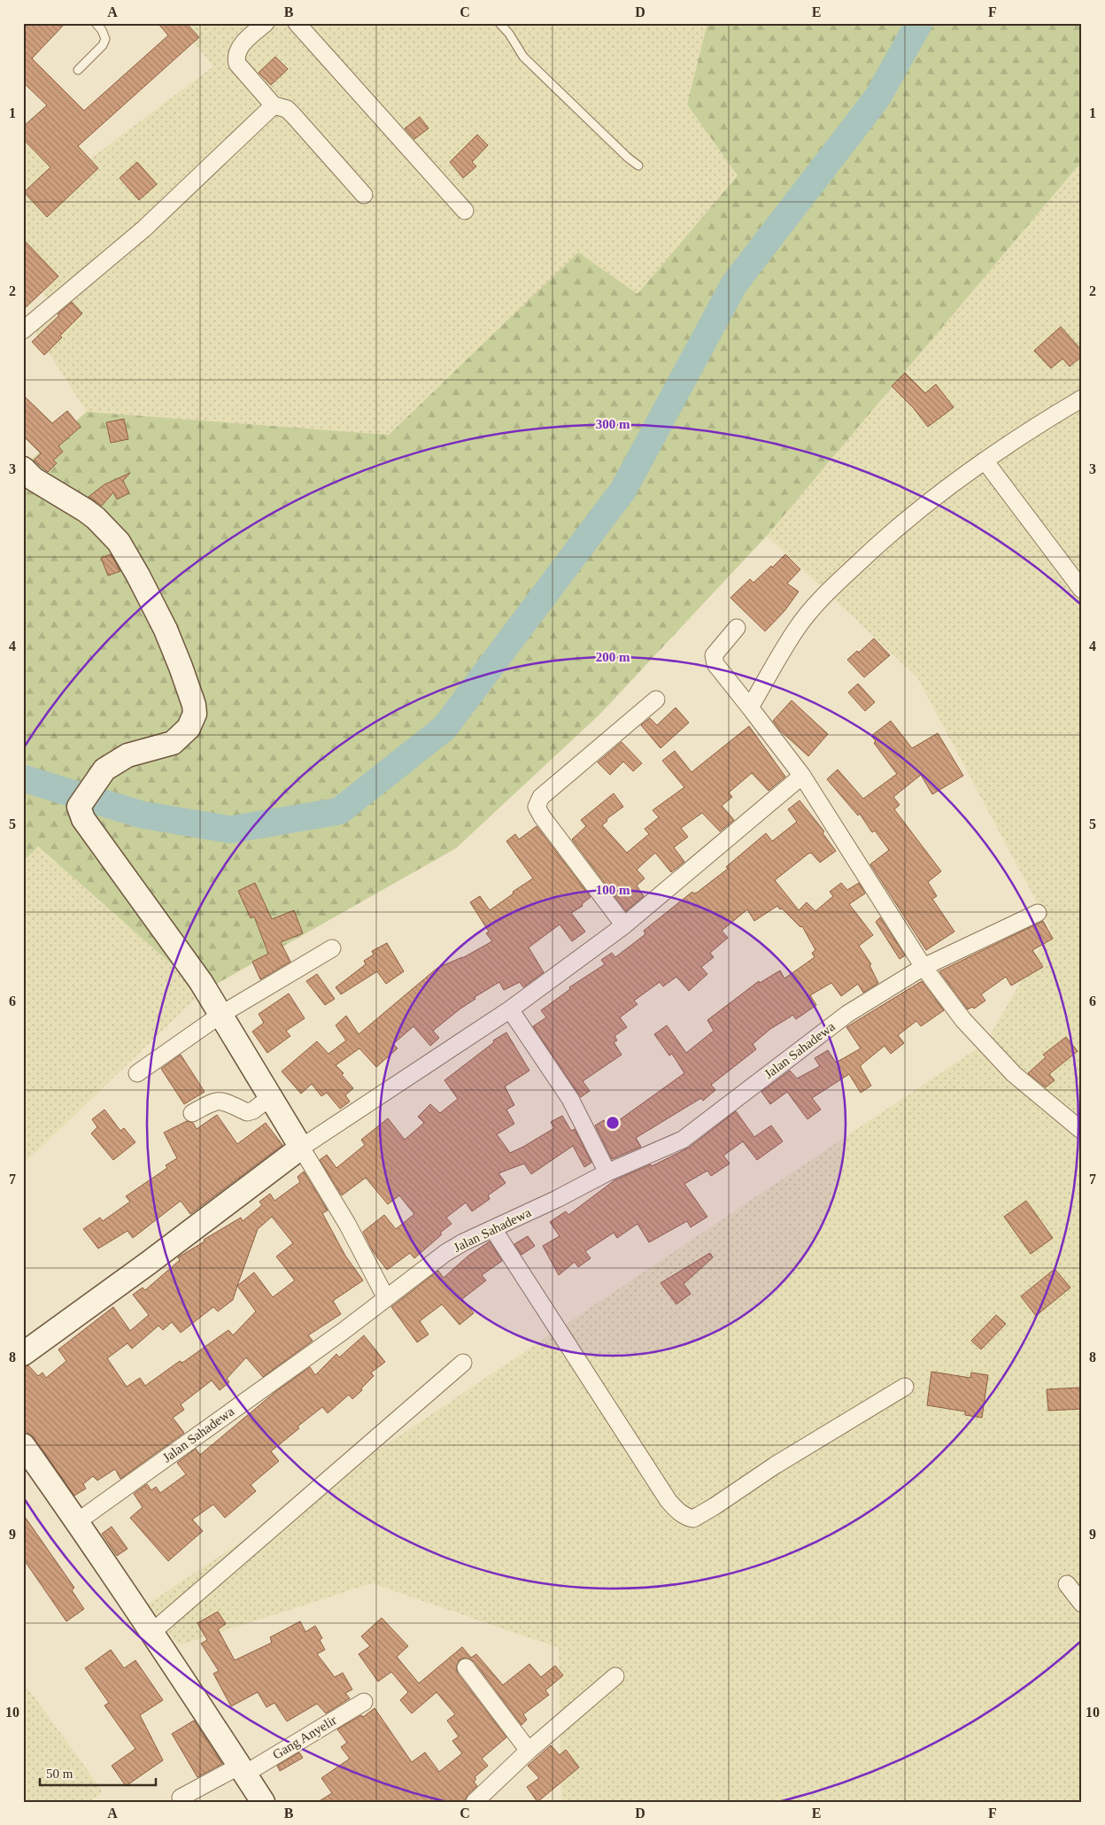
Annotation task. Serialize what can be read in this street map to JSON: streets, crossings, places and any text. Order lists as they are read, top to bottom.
{
  "streets": {
    "street": ["Jalan Sahadewa", "Gang Anyelir"]
  },
  "scale_bar": "50 m",
  "grid": {
    "columns": [
      "A",
      "B",
      "C",
      "D",
      "E",
      "F"
    ],
    "rows": [
      "1",
      "2",
      "3",
      "4",
      "5",
      "6",
      "7",
      "8",
      "9",
      "10"
    ]
  },
  "rings": ["300 m", "200 m", "100 m"]
}
